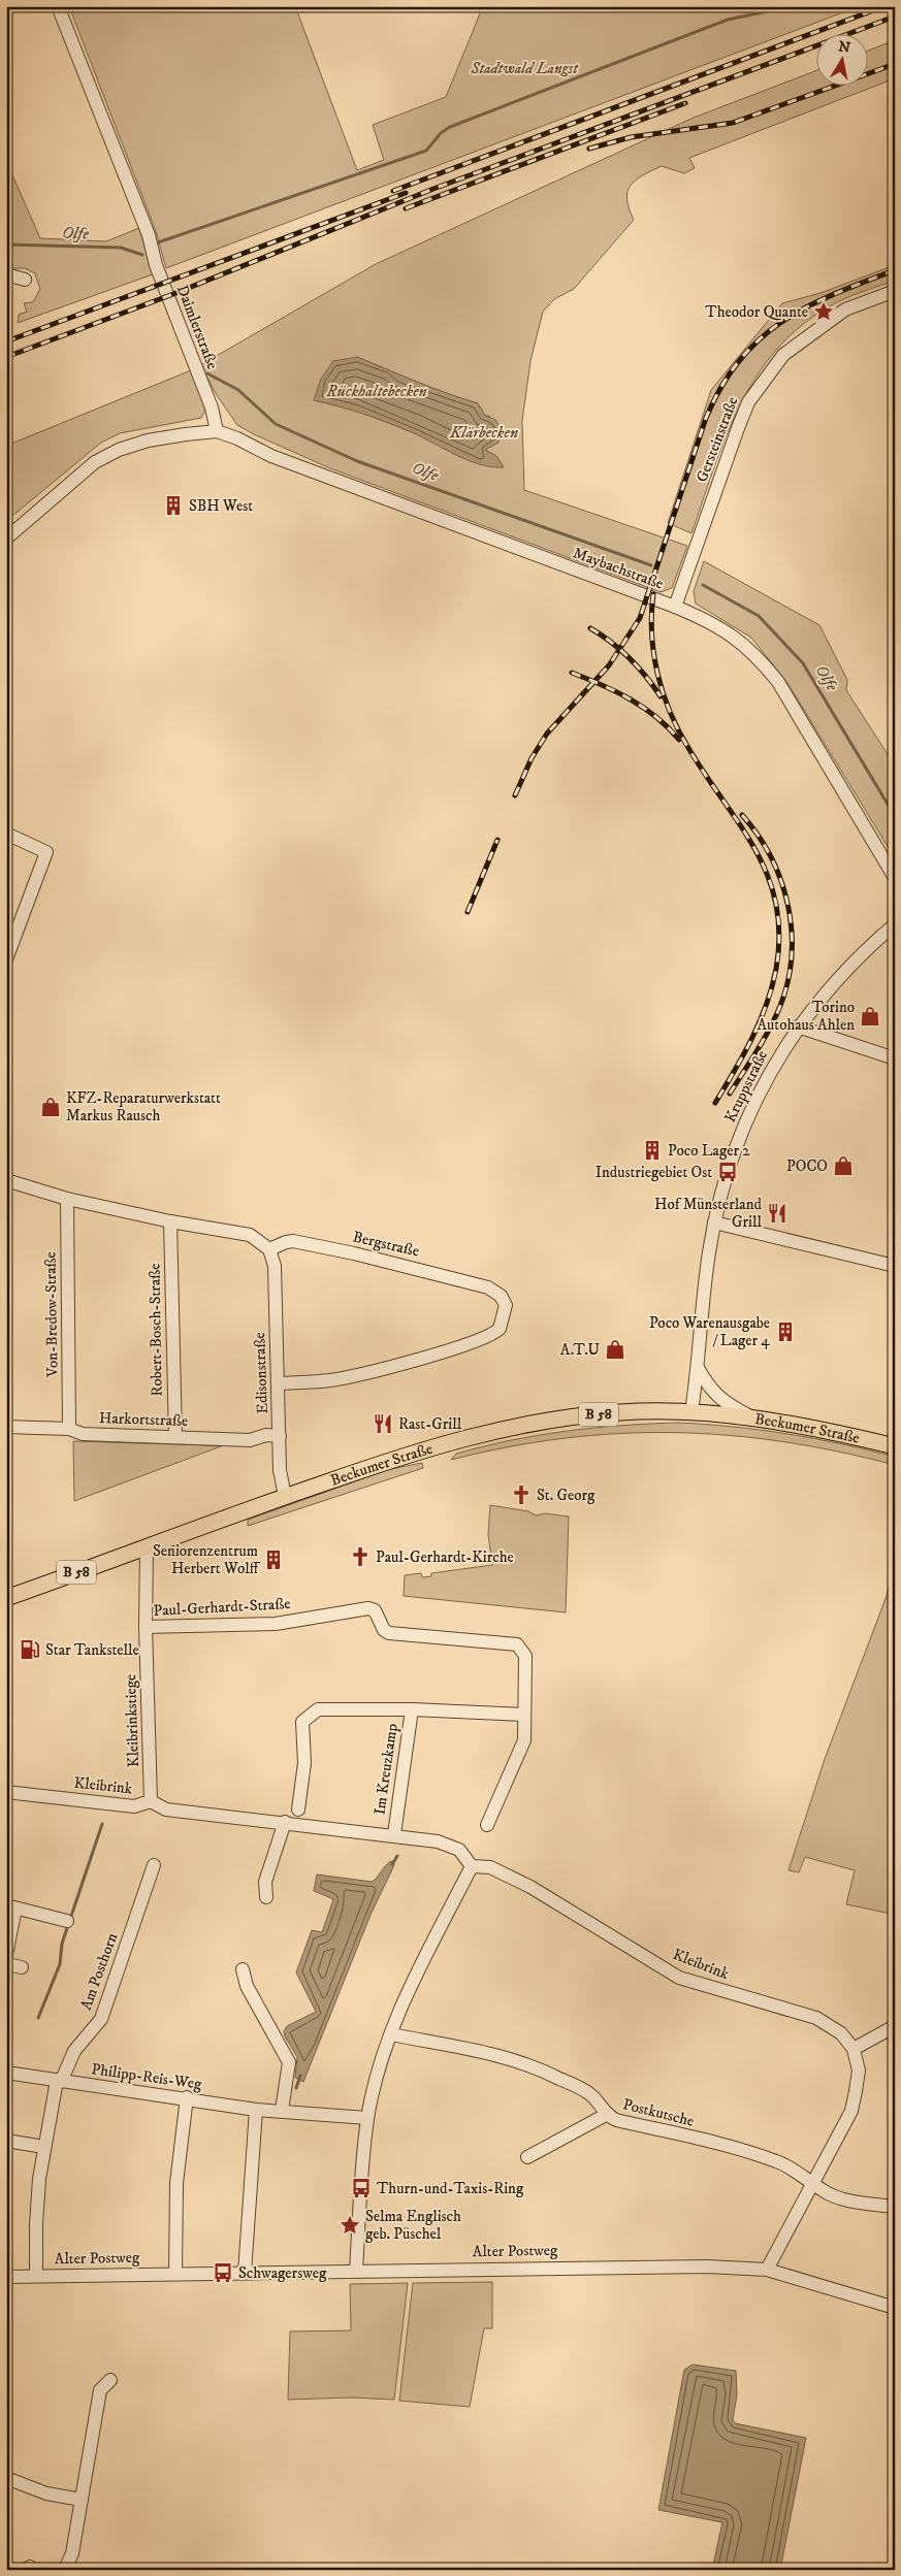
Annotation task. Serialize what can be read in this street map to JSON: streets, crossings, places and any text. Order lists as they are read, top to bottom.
{
  "streets": {
    "main road": ["B 58", "Beckumer Straße"],
    "street": [
      "Daimlerstraße",
      "Gersteinstraße",
      "Maybachstraße",
      "Kruppstraße",
      "Bergstraße",
      "Von-Bredow-Straße",
      "Robert-Bosch-Straße",
      "Edisonstraße",
      "Harkortstraße",
      "Paul-Gerhardt-Straße",
      "Kleibrinkstiege",
      "Im Kreuzkamp",
      "Kleibrink",
      "Am Posthorn",
      "Philipp-Reis-Weg",
      "Postkutsche",
      "Alter Postweg"
    ]
  },
  "crossings": [
    ["Daimlerstraße", "Maybachstraße"],
    ["Gersteinstraße", "Maybachstraße"],
    ["Kruppstraße", "Beckumer Straße"],
    ["Bergstraße", "Edisonstraße"],
    ["Von-Bredow-Straße", "Harkortstraße"],
    ["Robert-Bosch-Straße", "Harkortstraße"],
    ["Edisonstraße", "Harkortstraße"],
    ["Edisonstraße", "Beckumer Straße"],
    ["Beckumer Straße", "Kleibrinkstiege"],
    ["Paul-Gerhardt-Straße", "Kleibrinkstiege"],
    ["Paul-Gerhardt-Straße", "Im Kreuzkamp"],
    ["Kleibrinkstiege", "Kleibrink"],
    ["Im Kreuzkamp", "Kleibrink"],
    ["Am Posthorn", "Philipp-Reis-Weg"],
    ["Am Posthorn", "Alter Postweg"]
  ],
  "water": ["Olfe", "Rückhaltebecken", "Klärbecken"],
  "parks": ["Stadtwald Langst"],
  "places": {
    "place": ["Theodor Quante", "Selma Englisch geb. Püschel"],
    "building": [
      "SBH West",
      "Poco Lager 2",
      "Poco Warenausgabe / Lager 4",
      "Seniorenzentrum Herbert Wolff"
    ],
    "shop": [
      "Torino Autohaus Ahlen",
      "KFZ-Reparaturwerkstatt Markus Rausch",
      "POCO",
      "A.T.U"
    ],
    "bus stop": ["Industriegebiet Ost", "Thurn-und-Taxis-Ring", "Schwagersweg"],
    "restaurant": ["Hof Münsterland Grill", "Rast-Grill"],
    "church": ["St. Georg", "Paul-Gerhardt-Kirche"],
    "fuel station": ["Star Tankstelle"]
  },
  "north": "top"
}
